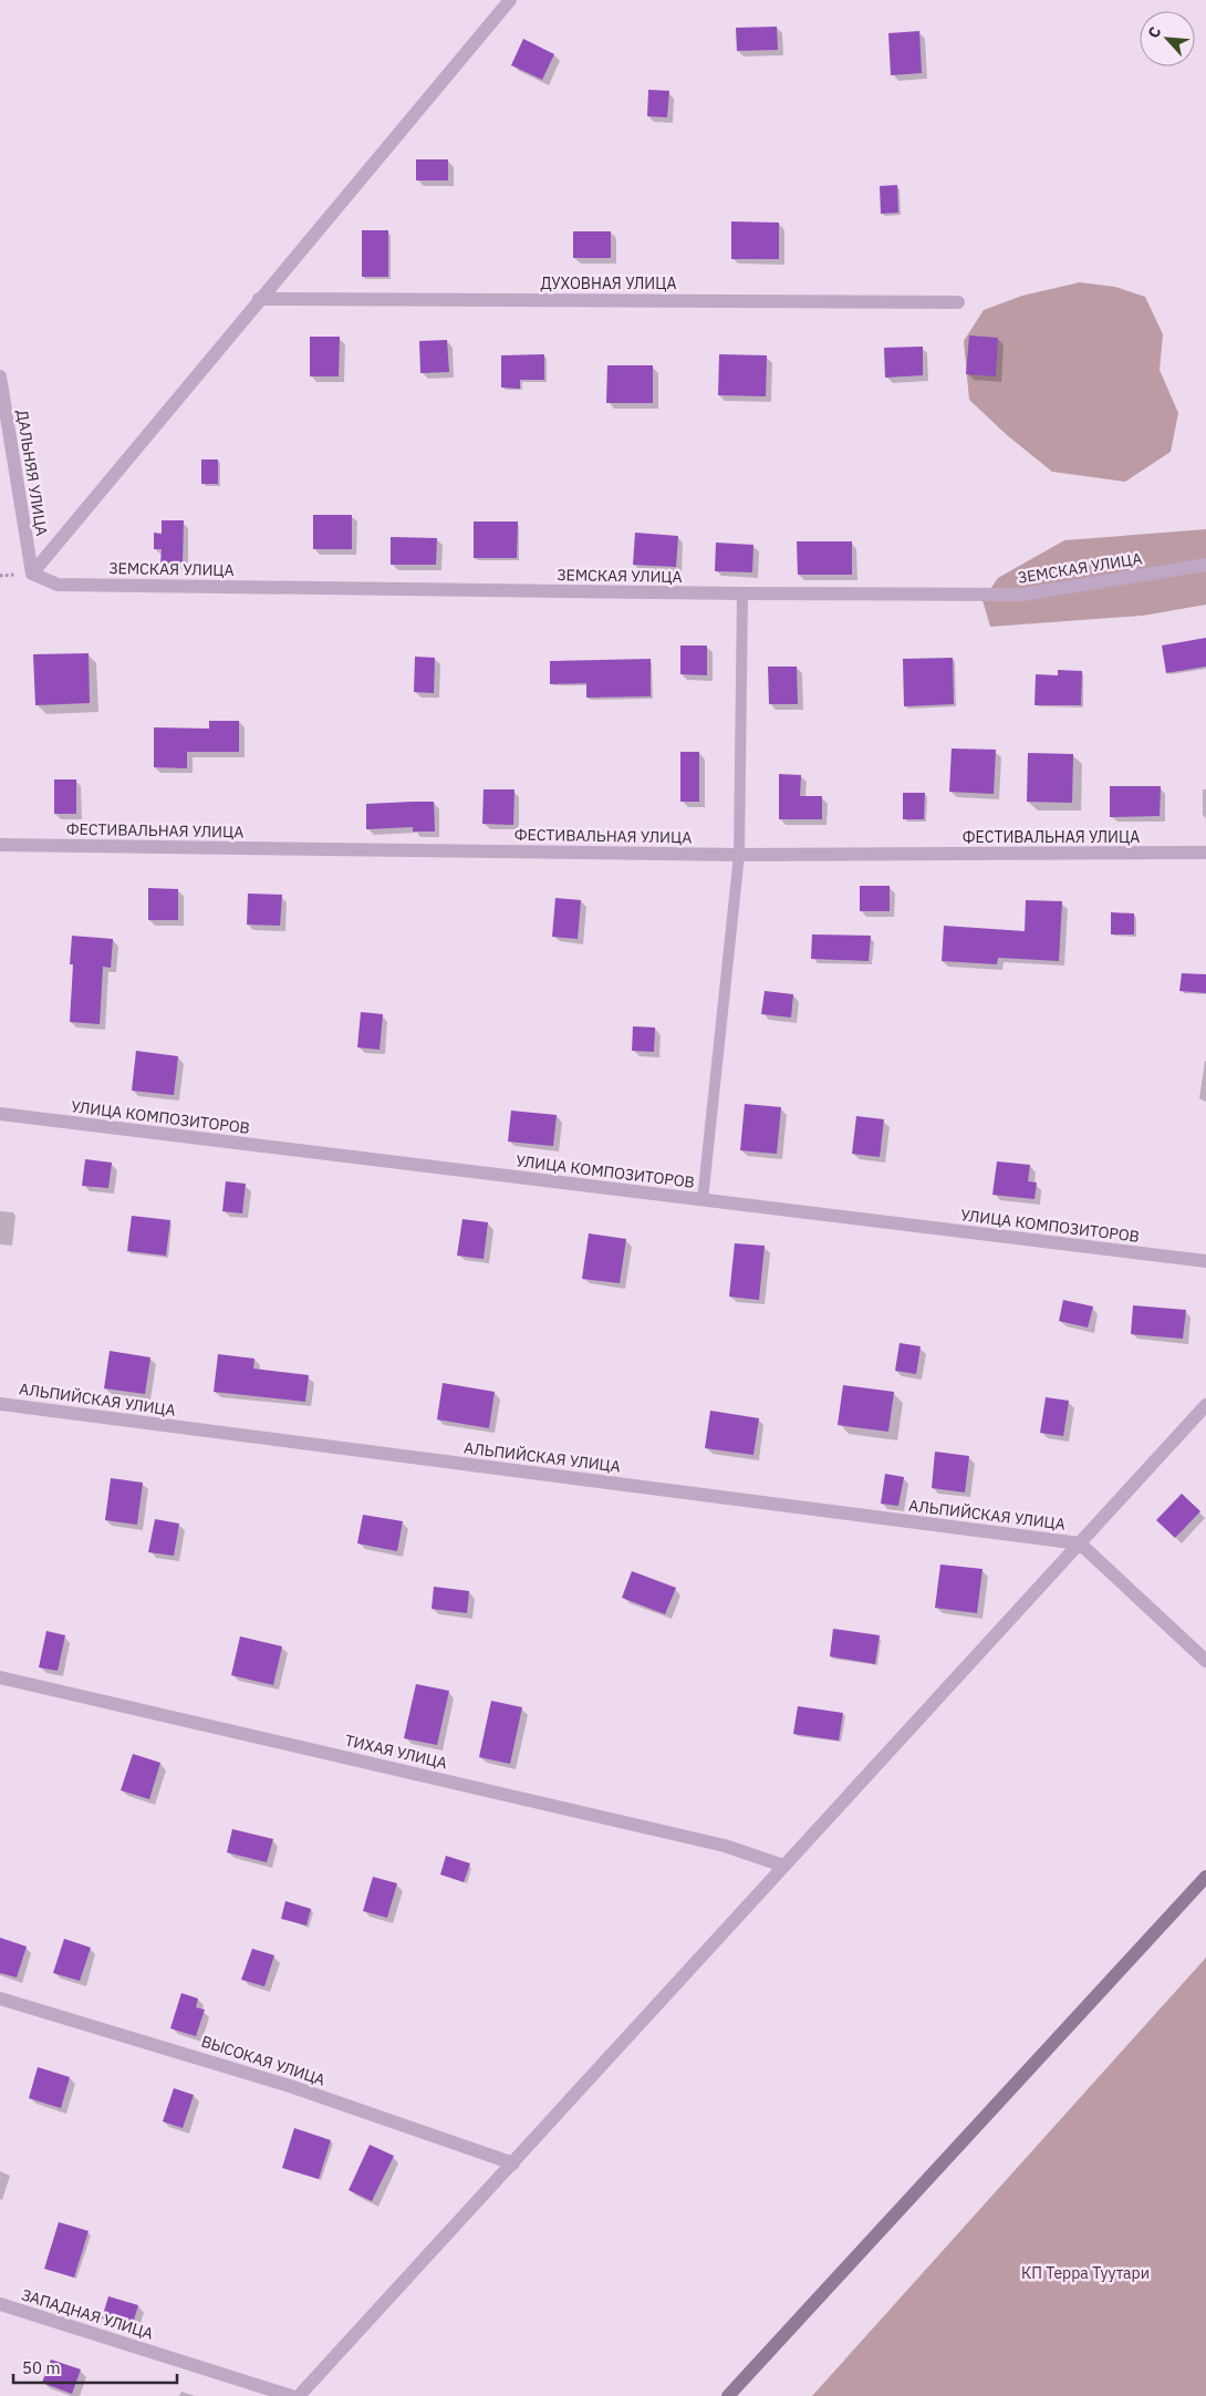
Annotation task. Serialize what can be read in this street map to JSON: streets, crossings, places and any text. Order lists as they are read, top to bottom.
{
  "streets": {
    "street": [
      "ДУХОВНАЯ УЛИЦА",
      "ДАЛЬНЯЯ УЛИЦА",
      "ЗЕМСКАЯ УЛИЦА",
      "ФЕСТИВАЛЬНАЯ УЛИЦА",
      "УЛИЦА КОМПОЗИТОРОВ",
      "АЛЬПИЙСКАЯ УЛИЦА",
      "ТИХАЯ УЛИЦА",
      "ВЫСОКАЯ УЛИЦА",
      "ЗАПАДНАЯ УЛИЦА"
    ]
  },
  "crossings": [
    ["ДАЛЬНЯЯ УЛИЦА", "ЗЕМСКАЯ УЛИЦА"]
  ],
  "parks": ["КП Терра Туутари"],
  "scale_bar": "50 m",
  "north": "top left"
}
